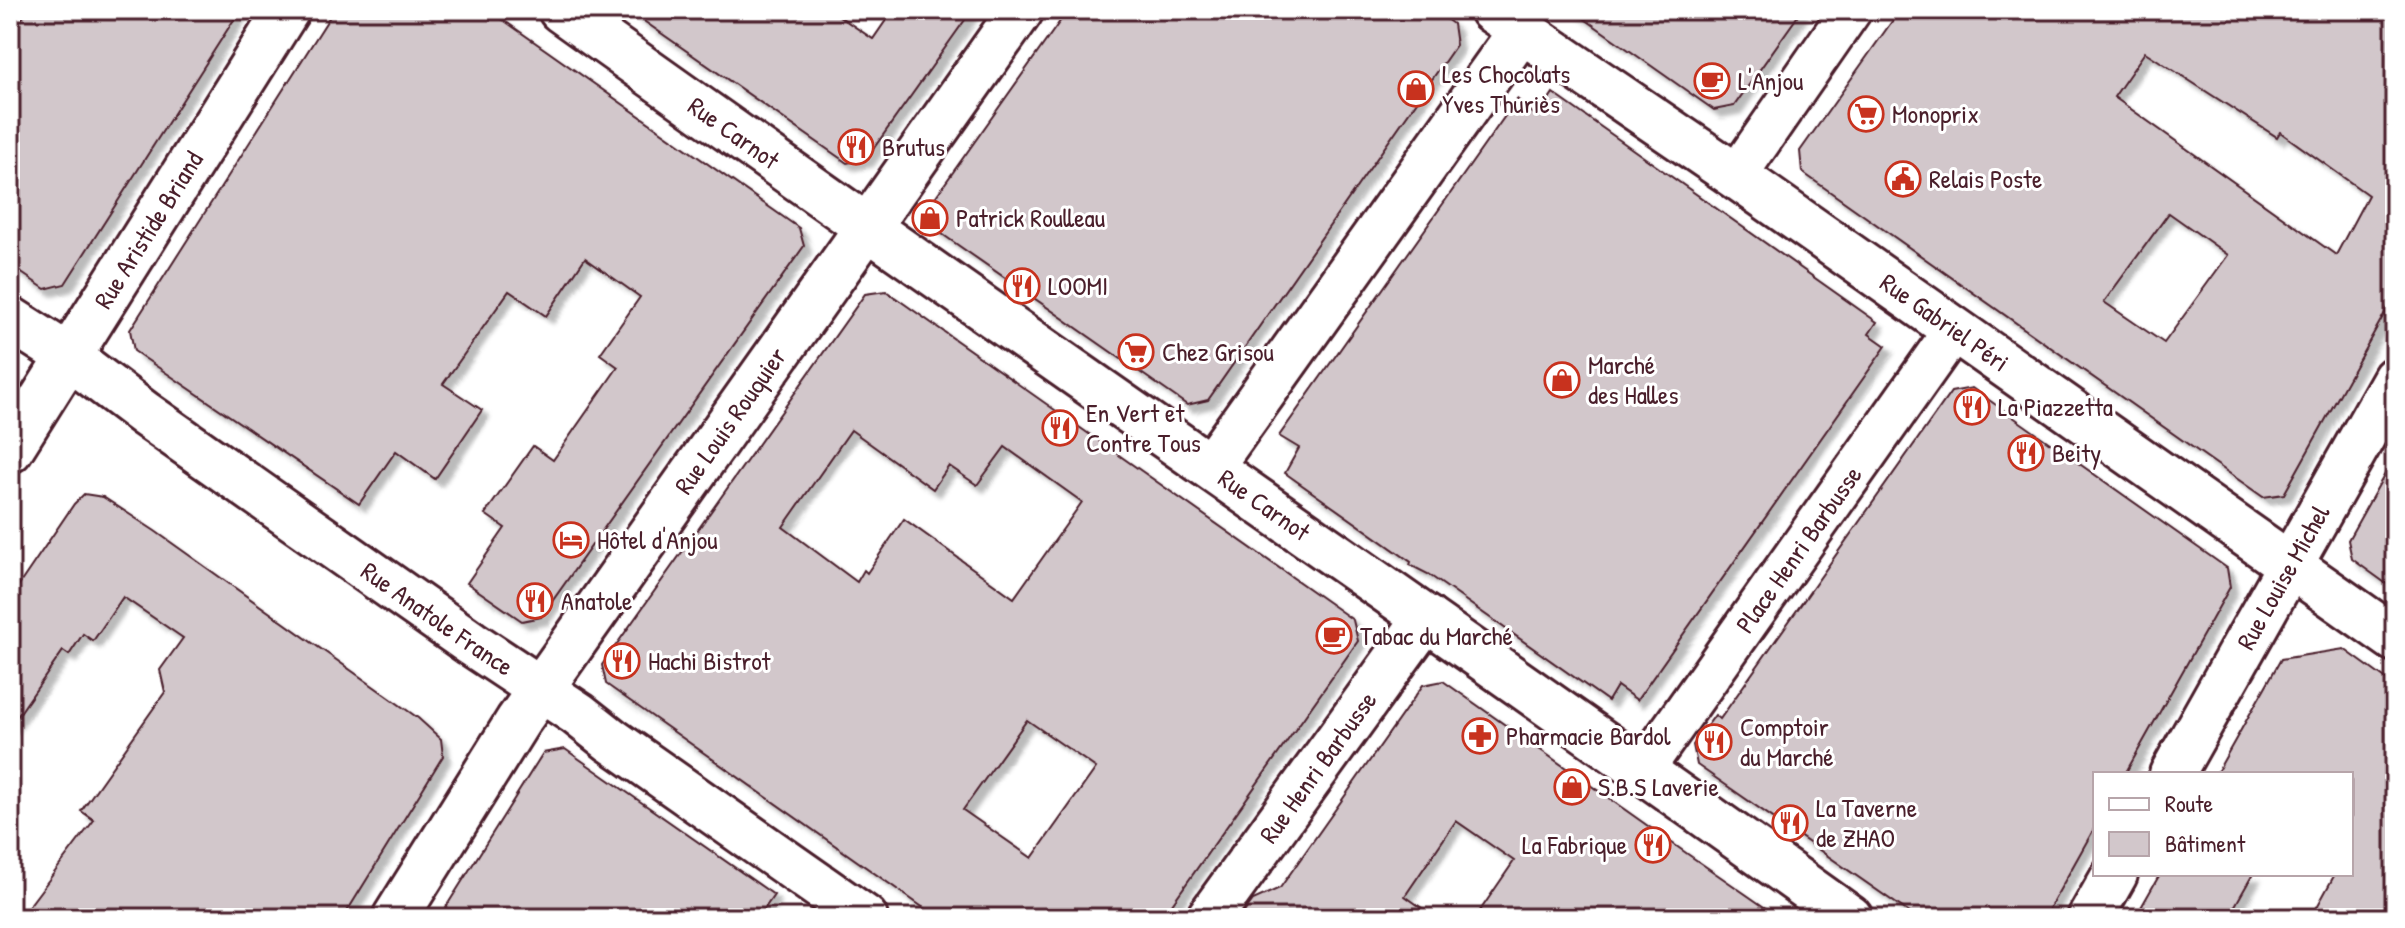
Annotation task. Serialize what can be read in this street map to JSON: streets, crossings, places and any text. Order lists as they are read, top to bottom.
{
  "streets": {
    "street": [
      "Rue Carnot",
      "Rue Aristide Briand",
      "Rue Gabriel Péri",
      "Rue Louis Rouquier",
      "Place Henri Barbusse",
      "Rue Louise Michel",
      "Rue Anatole France",
      "Rue Henri Barbusse"
    ]
  },
  "crossings": [
    ["Rue Carnot", "Rue Louis Rouquier"],
    ["Rue Carnot", "Place Henri Barbusse"],
    ["Rue Carnot", "Rue Henri Barbusse"],
    ["Rue Aristide Briand", "Rue Anatole France"],
    ["Rue Gabriel Péri", "Place Henri Barbusse"],
    ["Rue Gabriel Péri", "Rue Louise Michel"],
    ["Rue Louis Rouquier", "Rue Anatole France"]
  ],
  "places": {
    "cafe": ["L'Anjou", "Tabac du Marché"],
    "shop": [
      "Les Chocolats Yves Thuriès",
      "Patrick Roulleau",
      "Marché des Halles",
      "S.B.S Laverie"
    ],
    "supermarket": ["Monoprix", "Chez Grisou"],
    "restaurant": [
      "Brutus",
      "LOOMI",
      "La Piazzetta",
      "En Vert et Contre Tous",
      "Beity",
      "Anatole",
      "Hachi Bistrot",
      "Comptoir du Marché",
      "La Taverne de ZHAO",
      "La Fabrique"
    ],
    "public building": ["Relais Poste"],
    "hotel": ["Hôtel d'Anjou"],
    "pharmacy": ["Pharmacie Bardol"]
  },
  "legend": ["Route", "Bâtiment"]
}
